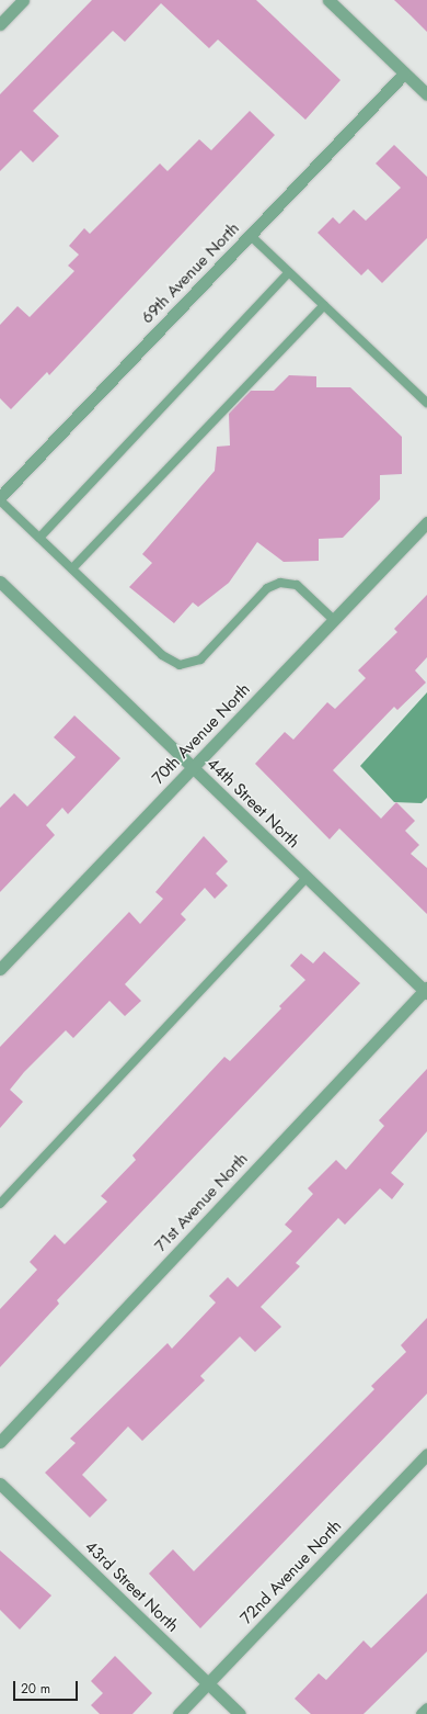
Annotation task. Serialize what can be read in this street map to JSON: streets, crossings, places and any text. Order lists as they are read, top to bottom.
{
  "streets": {
    "street": [
      "69th Avenue North",
      "70th Avenue North",
      "44th Street North",
      "71st Avenue North",
      "72nd Avenue North",
      "43rd Street North"
    ]
  },
  "crossings": [
    ["70th Avenue North", "44th Street North"],
    ["44th Street North", "71st Avenue North"],
    ["72nd Avenue North", "43rd Street North"]
  ],
  "scale_bar": "20 m"
}
